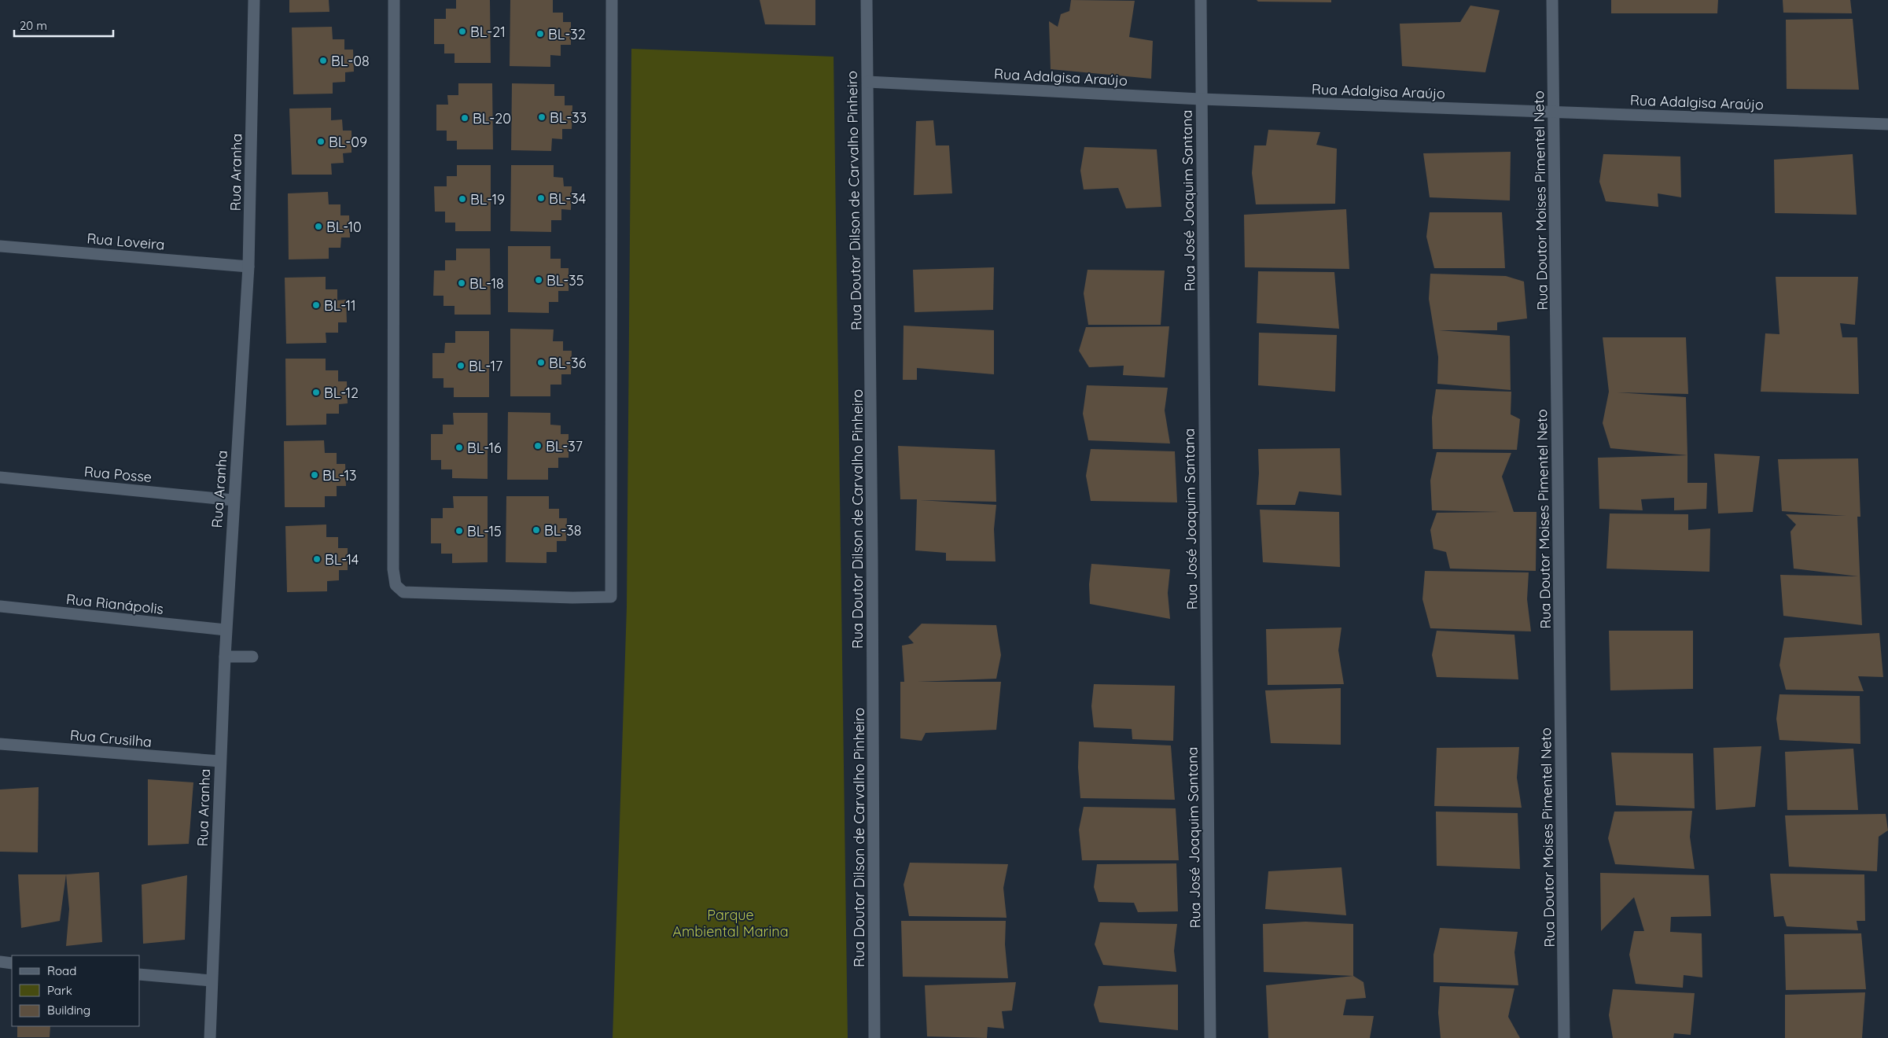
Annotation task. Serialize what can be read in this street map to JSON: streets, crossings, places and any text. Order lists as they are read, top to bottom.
{
  "streets": {
    "street": [
      "Rua Adalgisa Araújo",
      "Rua Aranha",
      "Rua Doutor Dilson de Carvalho Pinheiro",
      "Rua José Joaquim Santana",
      "Rua Doutor Moises Pimentel Neto",
      "Rua Loveira",
      "Rua Posse",
      "Rua Rianápolis",
      "Rua Crusilha"
    ]
  },
  "crossings": [
    ["Rua Adalgisa Araújo", "Rua Doutor Dilson de Carvalho Pinheiro"],
    ["Rua Adalgisa Araújo", "Rua José Joaquim Santana"],
    ["Rua Adalgisa Araújo", "Rua Doutor Moises Pimentel Neto"],
    ["Rua Aranha", "Rua Loveira"],
    ["Rua Aranha", "Rua Posse"],
    ["Rua Aranha", "Rua Rianápolis"],
    ["Rua Aranha", "Rua Crusilha"]
  ],
  "parks": ["Parque Ambiental Marina"],
  "places": [
    "BL-21",
    "BL-32",
    "BL-08",
    "BL-33",
    "BL-20",
    "BL-09",
    "BL-34",
    "BL-19",
    "BL-10",
    "BL-35",
    "BL-18",
    "BL-11",
    "BL-36",
    "BL-17",
    "BL-12",
    "BL-37",
    "BL-16",
    "BL-13",
    "BL-38",
    "BL-15",
    "BL-14"
  ],
  "legend": ["Road", "Park", "Building"],
  "scale_bar": "20 m"
}
